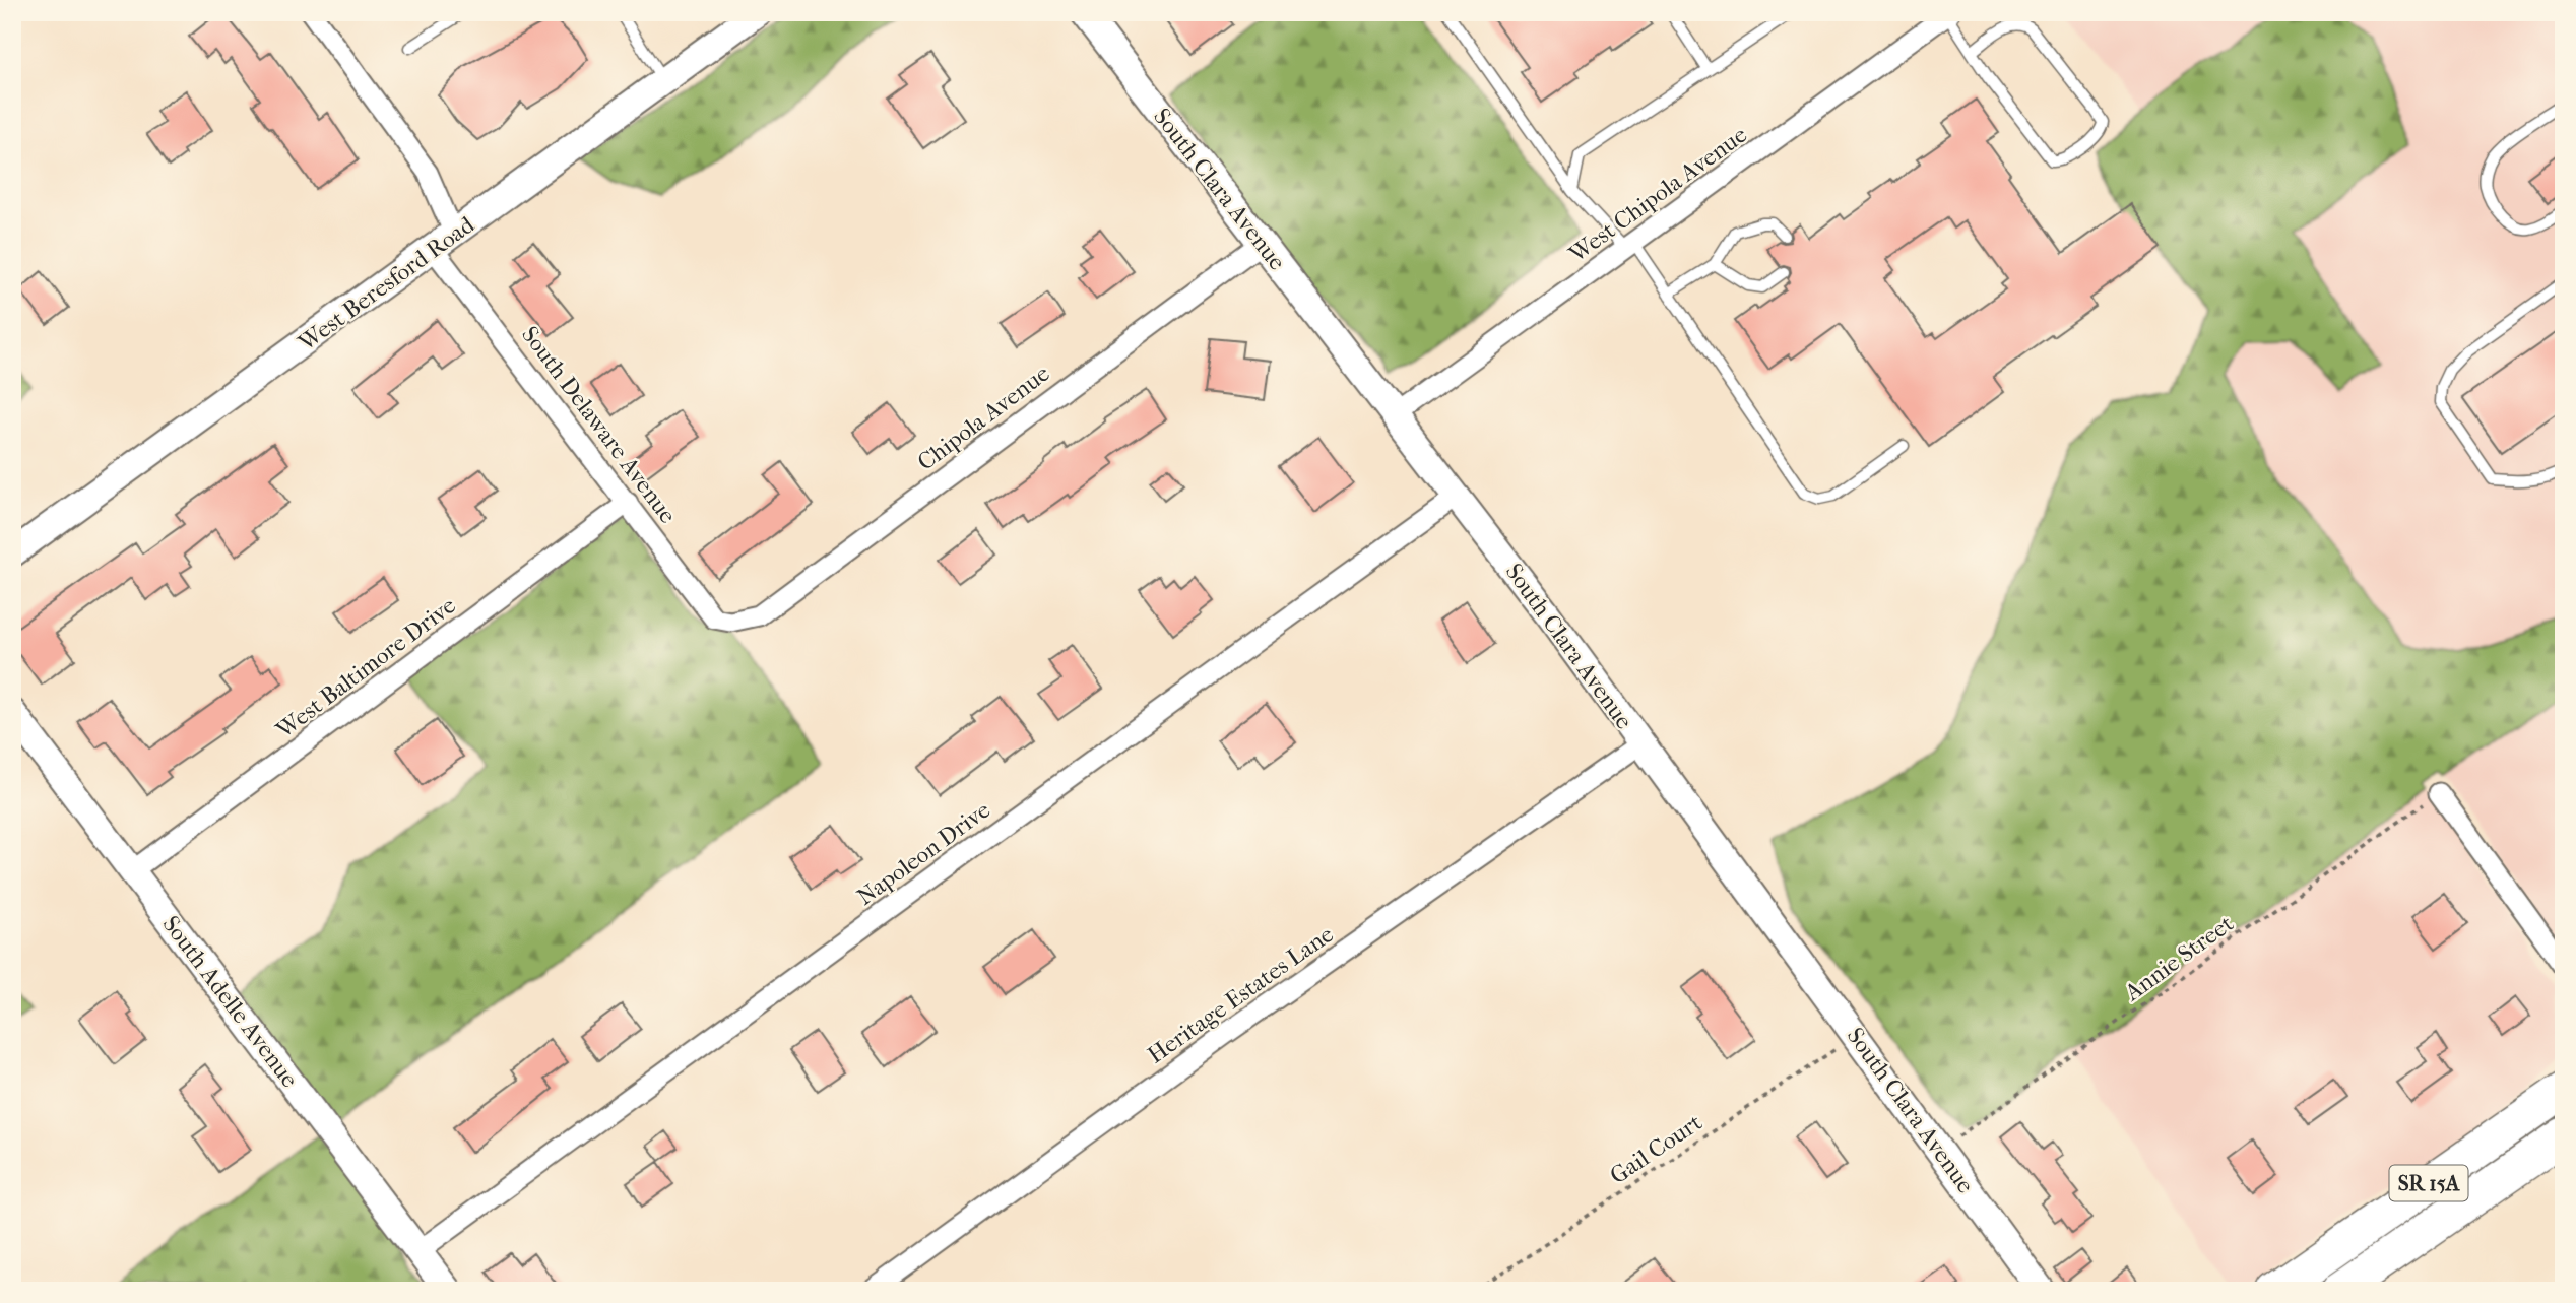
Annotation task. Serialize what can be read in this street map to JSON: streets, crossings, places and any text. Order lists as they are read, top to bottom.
{
  "streets": {
    "highway": ["SR 15A"],
    "street": [
      "South Clara Avenue",
      "West Chipola Avenue",
      "West Beresford Road",
      "Chipola Avenue",
      "South Delaware Avenue",
      "West Baltimore Drive",
      "Napoleon Drive",
      "Heritage Estates Lane",
      "South Adelle Avenue"
    ],
    "path": ["Annie Street", "Gail Court"]
  },
  "crossings": [
    ["South Clara Avenue", "West Chipola Avenue"],
    ["South Clara Avenue", "Chipola Avenue"],
    ["South Clara Avenue", "Napoleon Drive"],
    ["South Clara Avenue", "Annie Street"],
    ["South Clara Avenue", "Heritage Estates Lane"],
    ["South Clara Avenue", "Gail Court"],
    ["West Beresford Road", "South Delaware Avenue"],
    ["Chipola Avenue", "South Delaware Avenue"],
    ["South Delaware Avenue", "West Baltimore Drive"],
    ["West Baltimore Drive", "South Adelle Avenue"],
    ["Napoleon Drive", "South Adelle Avenue"]
  ]
}
